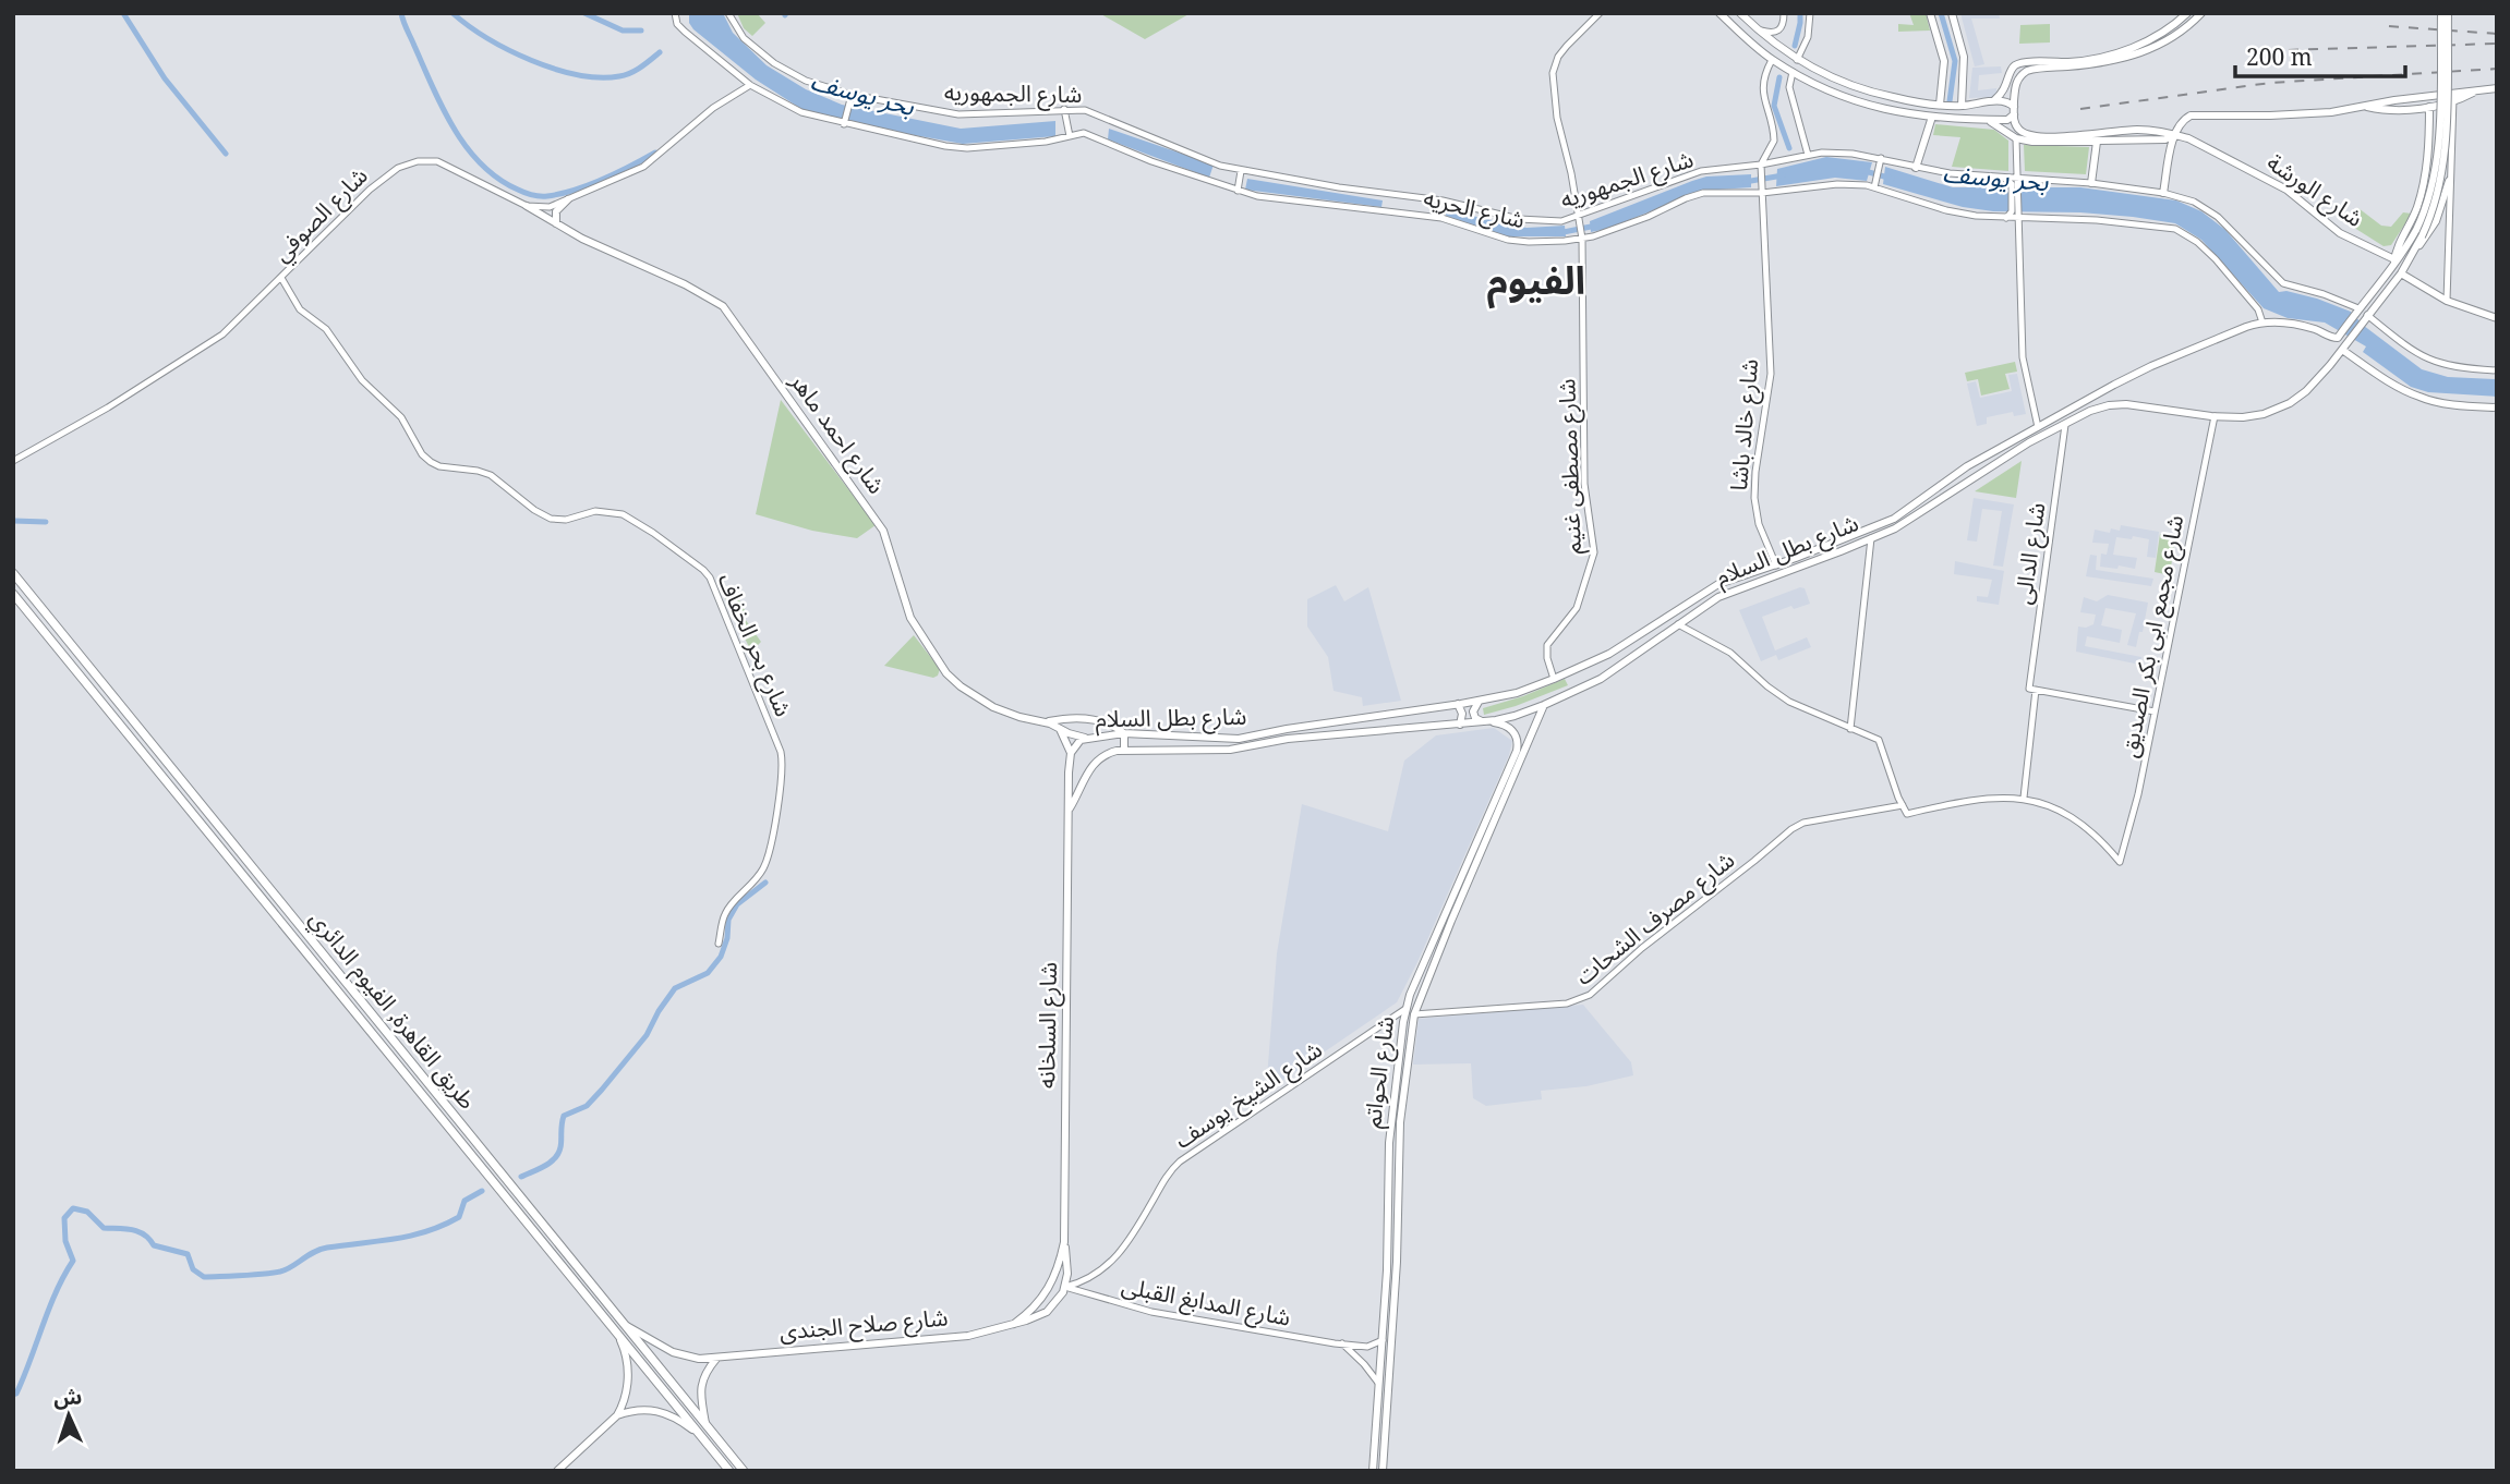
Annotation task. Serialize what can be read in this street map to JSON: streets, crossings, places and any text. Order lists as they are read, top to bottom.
{
  "streets": {
    "highway": ["طريق القاهرة, الفيوم الدائري"],
    "main road": [
      "شارع الورشة",
      "شارع احمد ماهر",
      "شارع بطل السلام",
      "شارع السلخانه",
      "شارع الحواتم",
      "شارع صلاح الجندى"
    ],
    "street": [
      "شارع الجمهوريه",
      "شارع الحريه",
      "شارع الصوفي",
      "شارع خالد باشا",
      "شارع مصطفى غنيم",
      "شارع الدالى",
      "شارع مجمع ابى بكر الصديق",
      "شارع بحر الخفاف",
      "شارع مصرف الشحات",
      "شارع الشيخ يوسف",
      "شارع المدابغ القبلى"
    ]
  },
  "crossings": [
    ["شارع الجمهوريه", "شارع خالد باشا"],
    ["شارع الجمهوريه", "شارع مصطفى غنيم"],
    ["شارع الجمهوريه", "شارع بطل السلام"],
    ["شارع الحريه", "شارع خالد باشا"],
    ["شارع الحريه", "شارع مصطفى غنيم"],
    ["شارع الحريه", "شارع بطل السلام"],
    ["شارع الصوفي", "شارع احمد ماهر"],
    ["شارع الصوفي", "شارع بحر الخفاف"],
    ["شارع خالد باشا", "شارع بطل السلام"],
    ["شارع احمد ماهر", "شارع بطل السلام"],
    ["شارع مصطفى غنيم", "شارع بطل السلام"],
    ["شارع بطل السلام", "شارع الدالى"],
    ["شارع بطل السلام", "شارع مجمع ابى بكر الصديق"],
    ["شارع بطل السلام", "شارع السلخانه"],
    ["شارع بطل السلام", "شارع الحواتم"],
    ["شارع الدالى", "شارع مجمع ابى بكر الصديق"],
    ["شارع مصرف الشحات", "شارع الحواتم"],
    ["طريق القاهرة, الفيوم الدائري", "شارع صلاح الجندى"],
    ["شارع السلخانه", "شارع صلاح الجندى"],
    ["شارع الحواتم", "شارع الشيخ يوسف"],
    ["شارع الحواتم", "شارع المدابغ القبلى"],
    ["شارع الشيخ يوسف", "شارع المدابغ القبلى"],
    ["شارع الشيخ يوسف", "شارع صلاح الجندى"],
    ["شارع المدابغ القبلى", "شارع صلاح الجندى"]
  ],
  "districts": ["الفيوم"],
  "water": ["بحر يوسف"],
  "scale_bar": "200 m",
  "north": "top"
}
